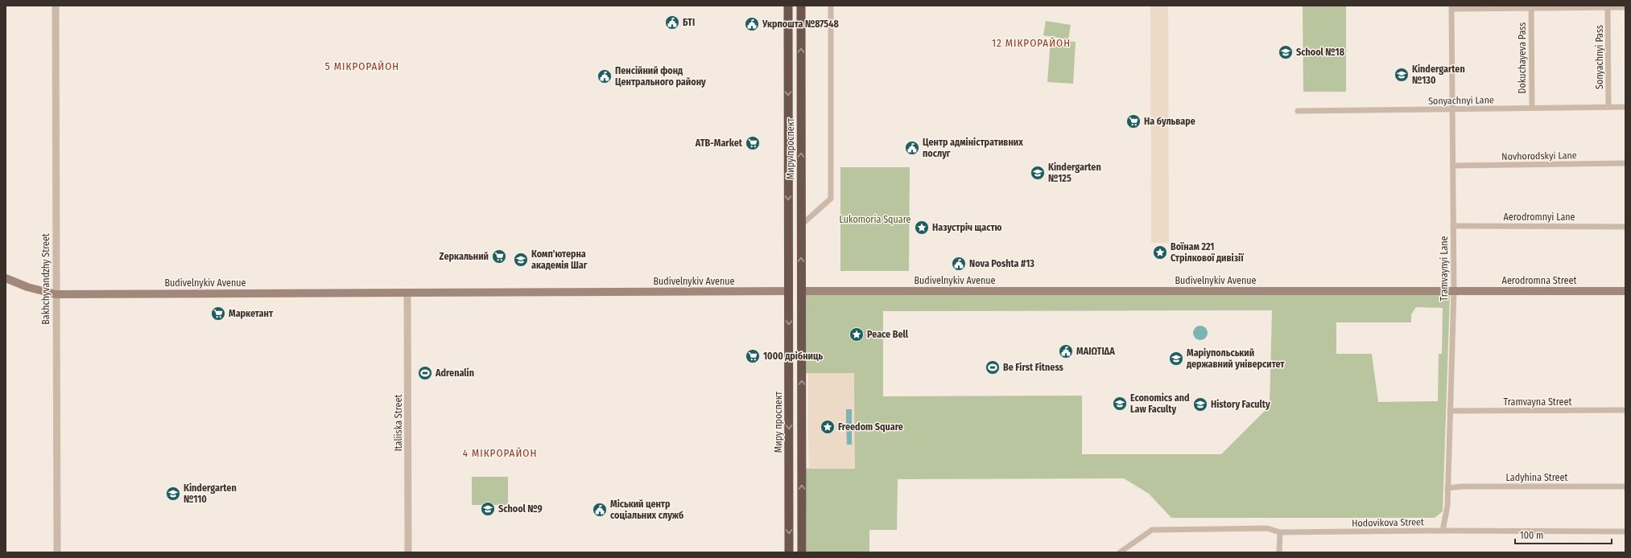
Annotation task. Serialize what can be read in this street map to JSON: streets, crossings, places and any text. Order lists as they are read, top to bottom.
{
  "streets": {
    "highway": ["Миру проспект", "Budivelnykiv Avenue"],
    "main road": ["Aerodromna Street"],
    "street": [
      "Sonyachnyi Pass",
      "Dokuchayeva Pass",
      "Sonyachnyi Lane",
      "Novhorodskyi Lane",
      "Aerodromnyi Lane",
      "Tramvaynyi Lane",
      "Bakhchyvandzhy Street",
      "Tramvayna Street",
      "Italiiska Street",
      "Ladyhina Street",
      "Hodovikova Street"
    ]
  },
  "crossings": [
    ["Sonyachnyi Pass", "Sonyachnyi Lane"],
    ["Dokuchayeva Pass", "Sonyachnyi Lane"],
    ["Sonyachnyi Lane", "Tramvaynyi Lane"],
    ["Миру проспект", "Budivelnykiv Avenue"],
    ["Novhorodskyi Lane", "Tramvaynyi Lane"],
    ["Aerodromnyi Lane", "Tramvaynyi Lane"],
    ["Tramvaynyi Lane", "Budivelnykiv Avenue"],
    ["Tramvaynyi Lane", "Aerodromna Street"],
    ["Tramvaynyi Lane", "Tramvayna Street"],
    ["Tramvaynyi Lane", "Ladyhina Street"],
    ["Tramvaynyi Lane", "Hodovikova Street"],
    ["Bakhchyvandzhy Street", "Budivelnykiv Avenue"],
    ["Budivelnykiv Avenue", "Aerodromna Street"],
    ["Budivelnykiv Avenue", "Italiiska Street"]
  ],
  "districts": ["12 МІКРОРАЙОН", "5 МІКРОРАЙОН", "4 МІКРОРАЙОН"],
  "parks": ["Lukomoria Square"],
  "places": {
    "public building": [
      "БТІ",
      "Укрпошта №87548",
      "Пенсійний фонд Центрального району",
      "Центр адміністративних послуг",
      "Nova Poshta #13",
      "ΜΑΙΩΤΙΔΑ",
      "Міський центр соціальних служб"
    ],
    "school or university": [
      "School №18",
      "Kindergarten №130",
      "Kindergarten №125",
      "Комп'ютерна академія Шаг",
      "Маріупольський державний університет",
      "Economics and Law Faculty",
      "History Faculty",
      "Kindergarten №110",
      "School №9"
    ],
    "supermarket": [
      "На бульваре",
      "ATB-Market",
      "Zеркальний",
      "Маркетант",
      "1000 дрібниць"
    ],
    "place": [
      "Назустріч щастю",
      "Воїнам 221 Стрілкової дивізії",
      "Peace Bell",
      "Freedom Square"
    ],
    "sports": ["Be First Fitness", "Adrenalin"]
  },
  "scale_bar": "100 m"
}
